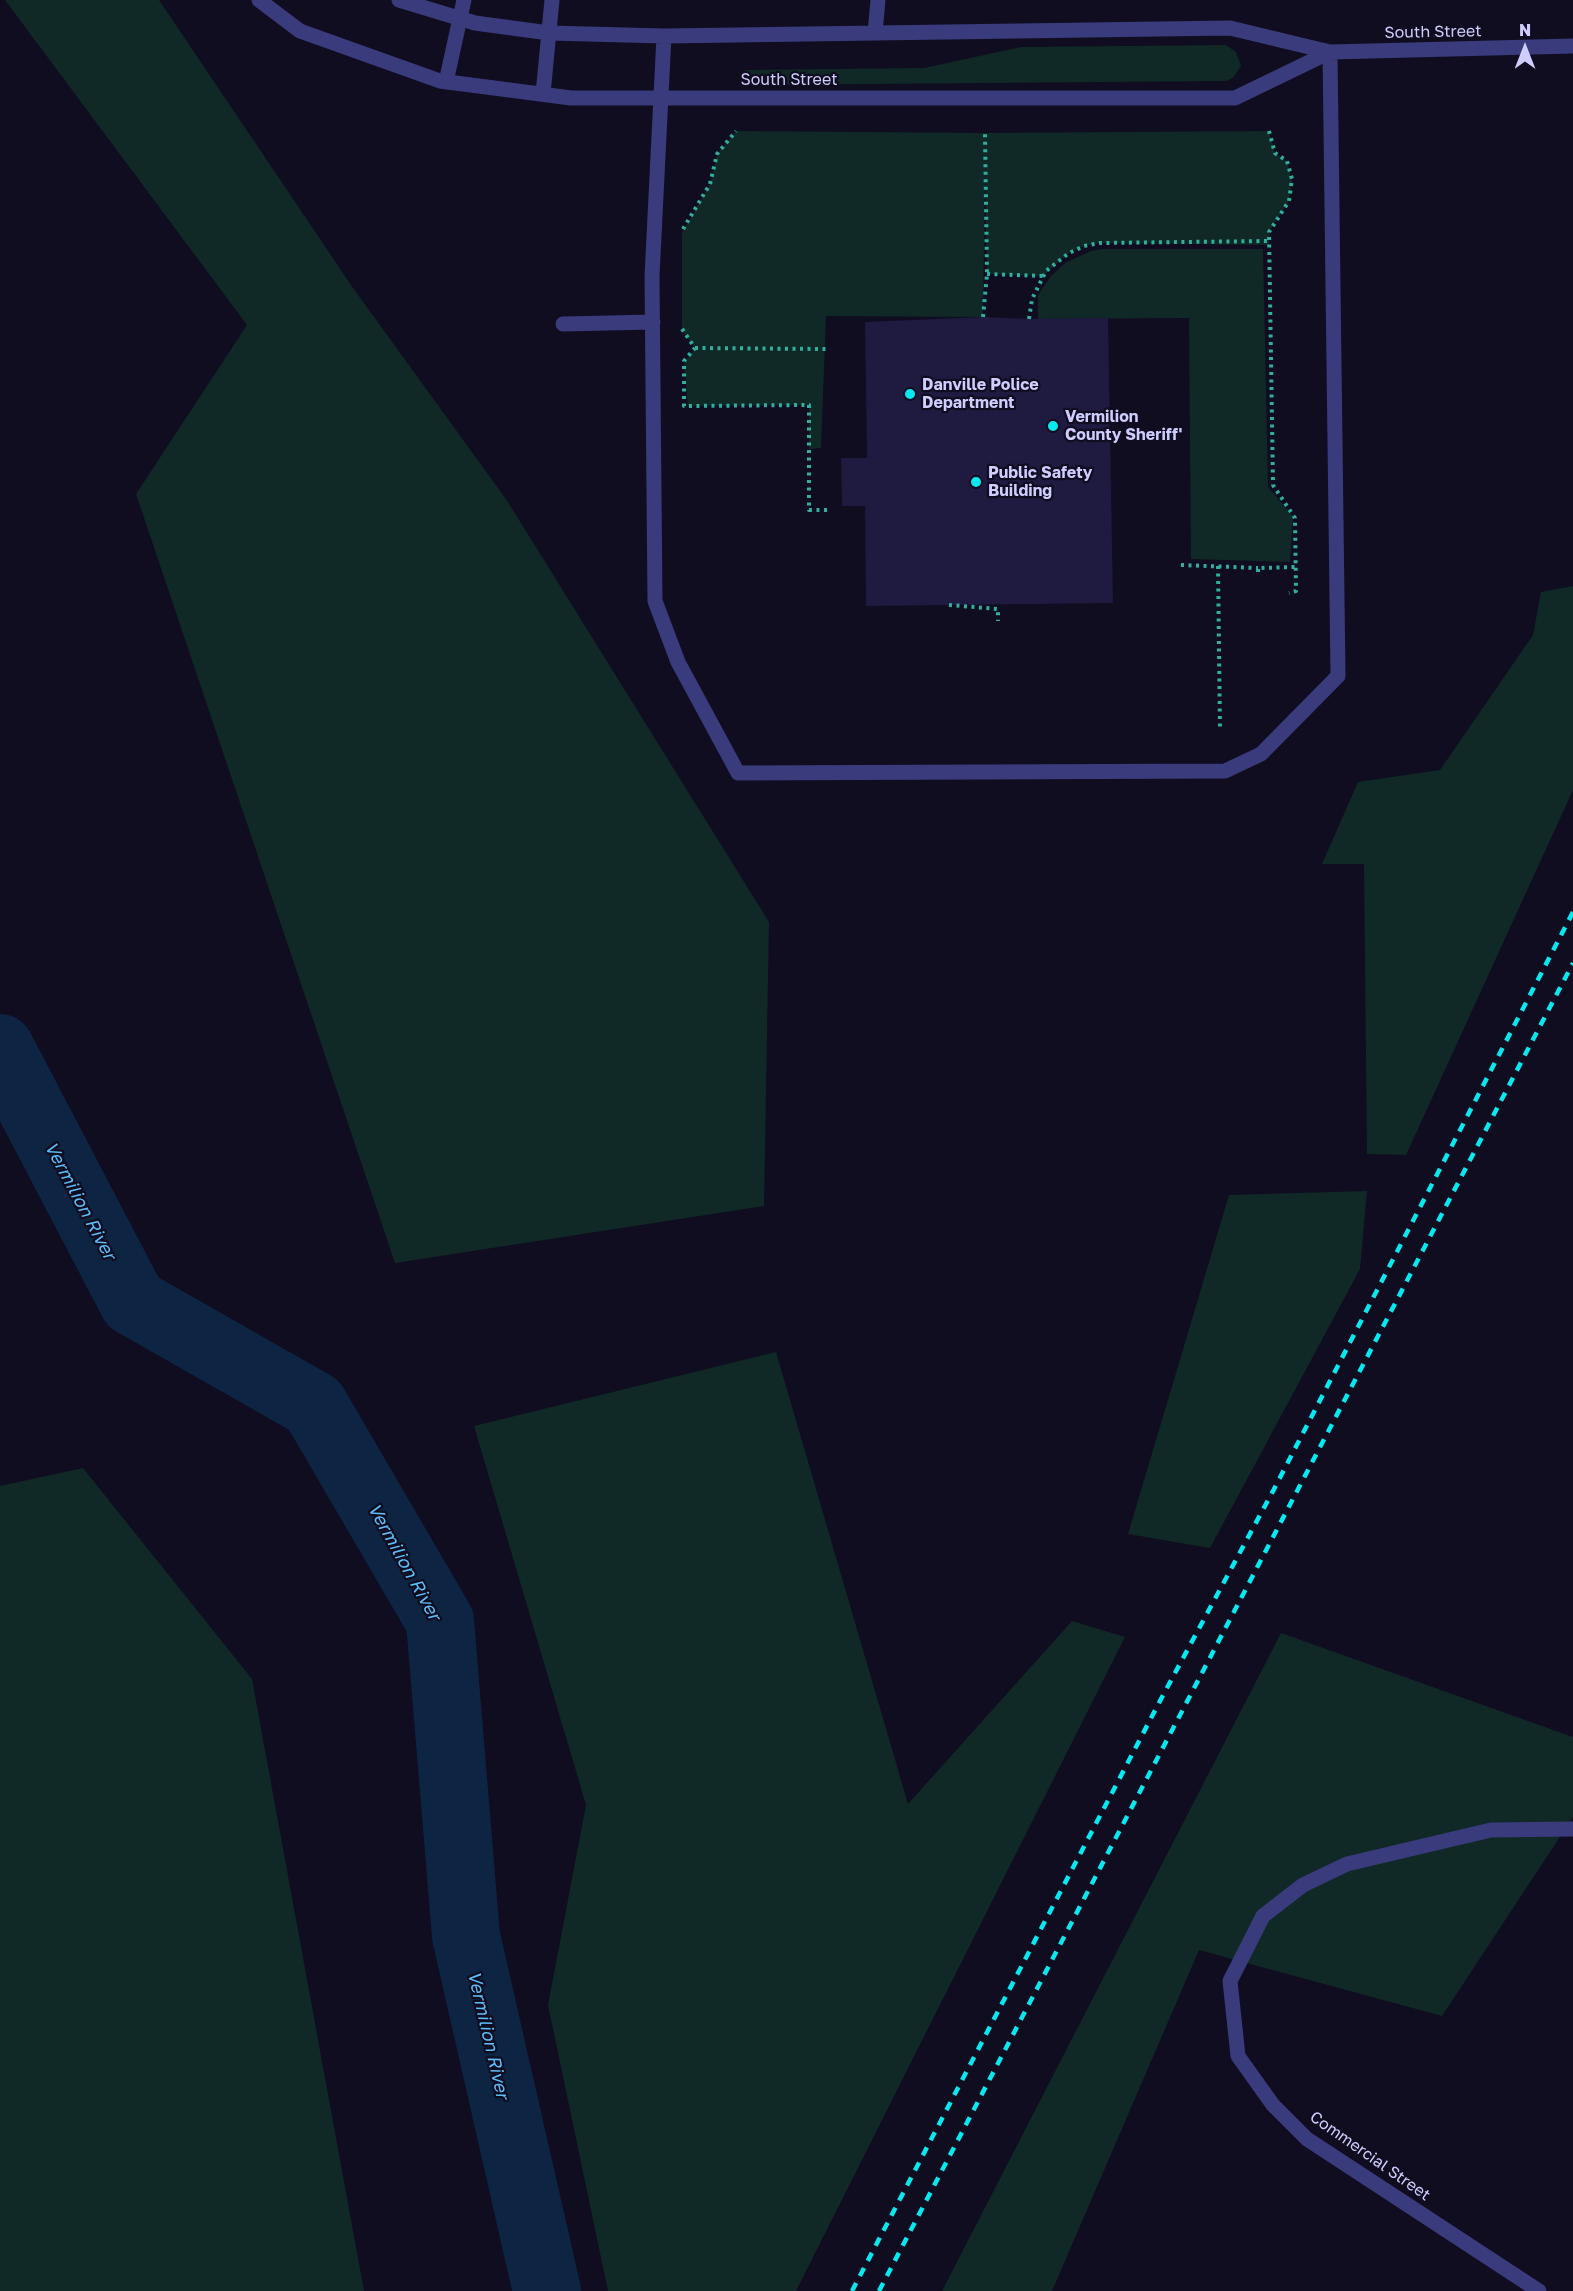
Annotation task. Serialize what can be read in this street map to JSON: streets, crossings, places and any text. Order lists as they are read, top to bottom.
{
  "streets": {
    "street": ["South Street", "Commercial Street"]
  },
  "water": ["Vermilion River"],
  "places": ["Danville Police Department", "Vermilion County Sheriff'", "Public Safety Building"],
  "north": "top"
}
